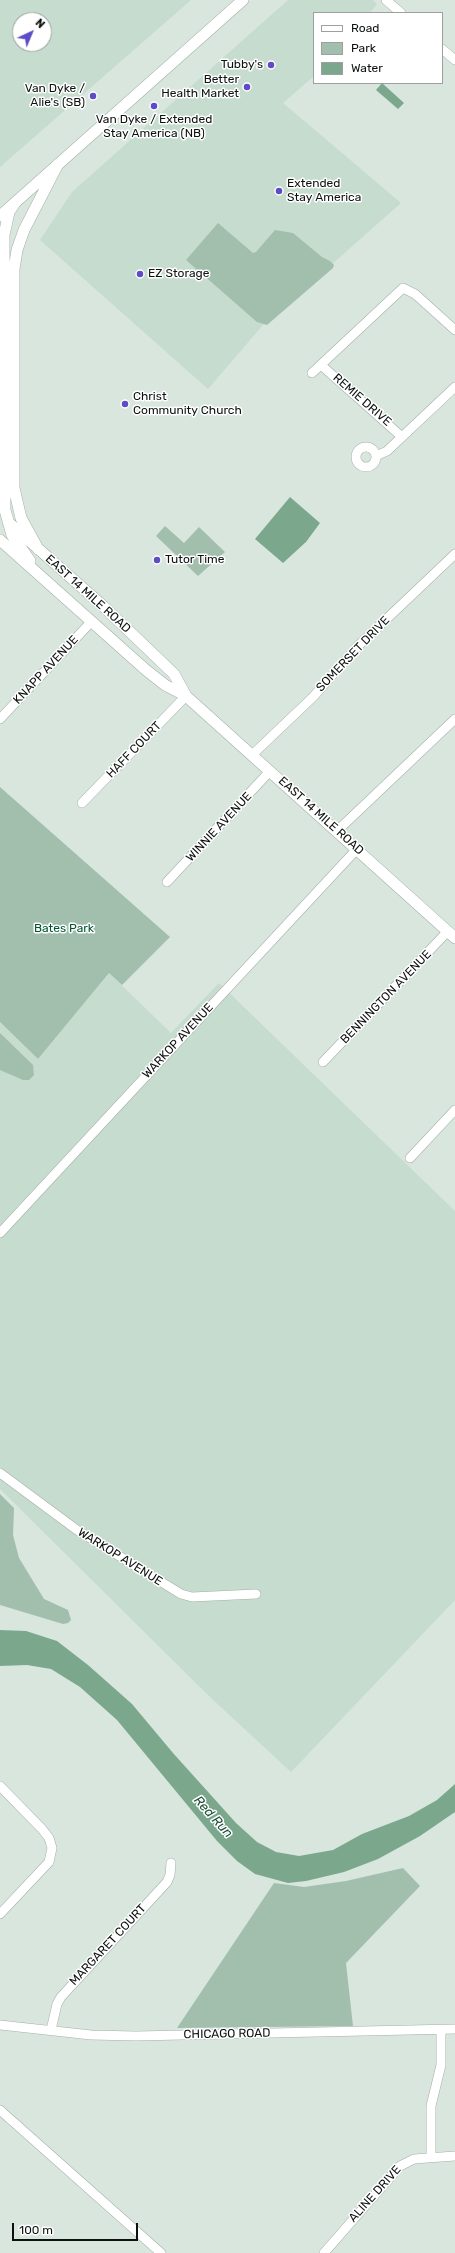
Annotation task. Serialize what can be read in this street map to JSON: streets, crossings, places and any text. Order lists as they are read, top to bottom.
{
  "streets": {
    "main road": ["EAST 14 MILE ROAD"],
    "street": [
      "REMIE DRIVE",
      "SOMERSET DRIVE",
      "KNAPP AVENUE",
      "HAFF COURT",
      "WINNIE AVENUE",
      "BENNINGTON AVENUE",
      "WARKOP AVENUE",
      "MARGARET COURT",
      "CHICAGO ROAD",
      "ALINE DRIVE"
    ]
  },
  "crossings": [
    ["EAST 14 MILE ROAD", "SOMERSET DRIVE"],
    ["EAST 14 MILE ROAD", "KNAPP AVENUE"],
    ["EAST 14 MILE ROAD", "HAFF COURT"],
    ["EAST 14 MILE ROAD", "WINNIE AVENUE"],
    ["EAST 14 MILE ROAD", "BENNINGTON AVENUE"],
    ["EAST 14 MILE ROAD", "WARKOP AVENUE"],
    ["MARGARET COURT", "CHICAGO ROAD"]
  ],
  "water": ["Red Run"],
  "parks": ["Bates Park"],
  "places": [
    "Tubby's",
    "Better Health Market",
    "Van Dyke / Alie's (SB)",
    "Van Dyke / Extended Stay America (NB)",
    "Extended Stay America",
    "EZ Storage",
    "Christ Community Church",
    "Tutor Time"
  ],
  "legend": ["Road", "Park", "Water"],
  "scale_bar": "100 m",
  "north": "top right"
}
